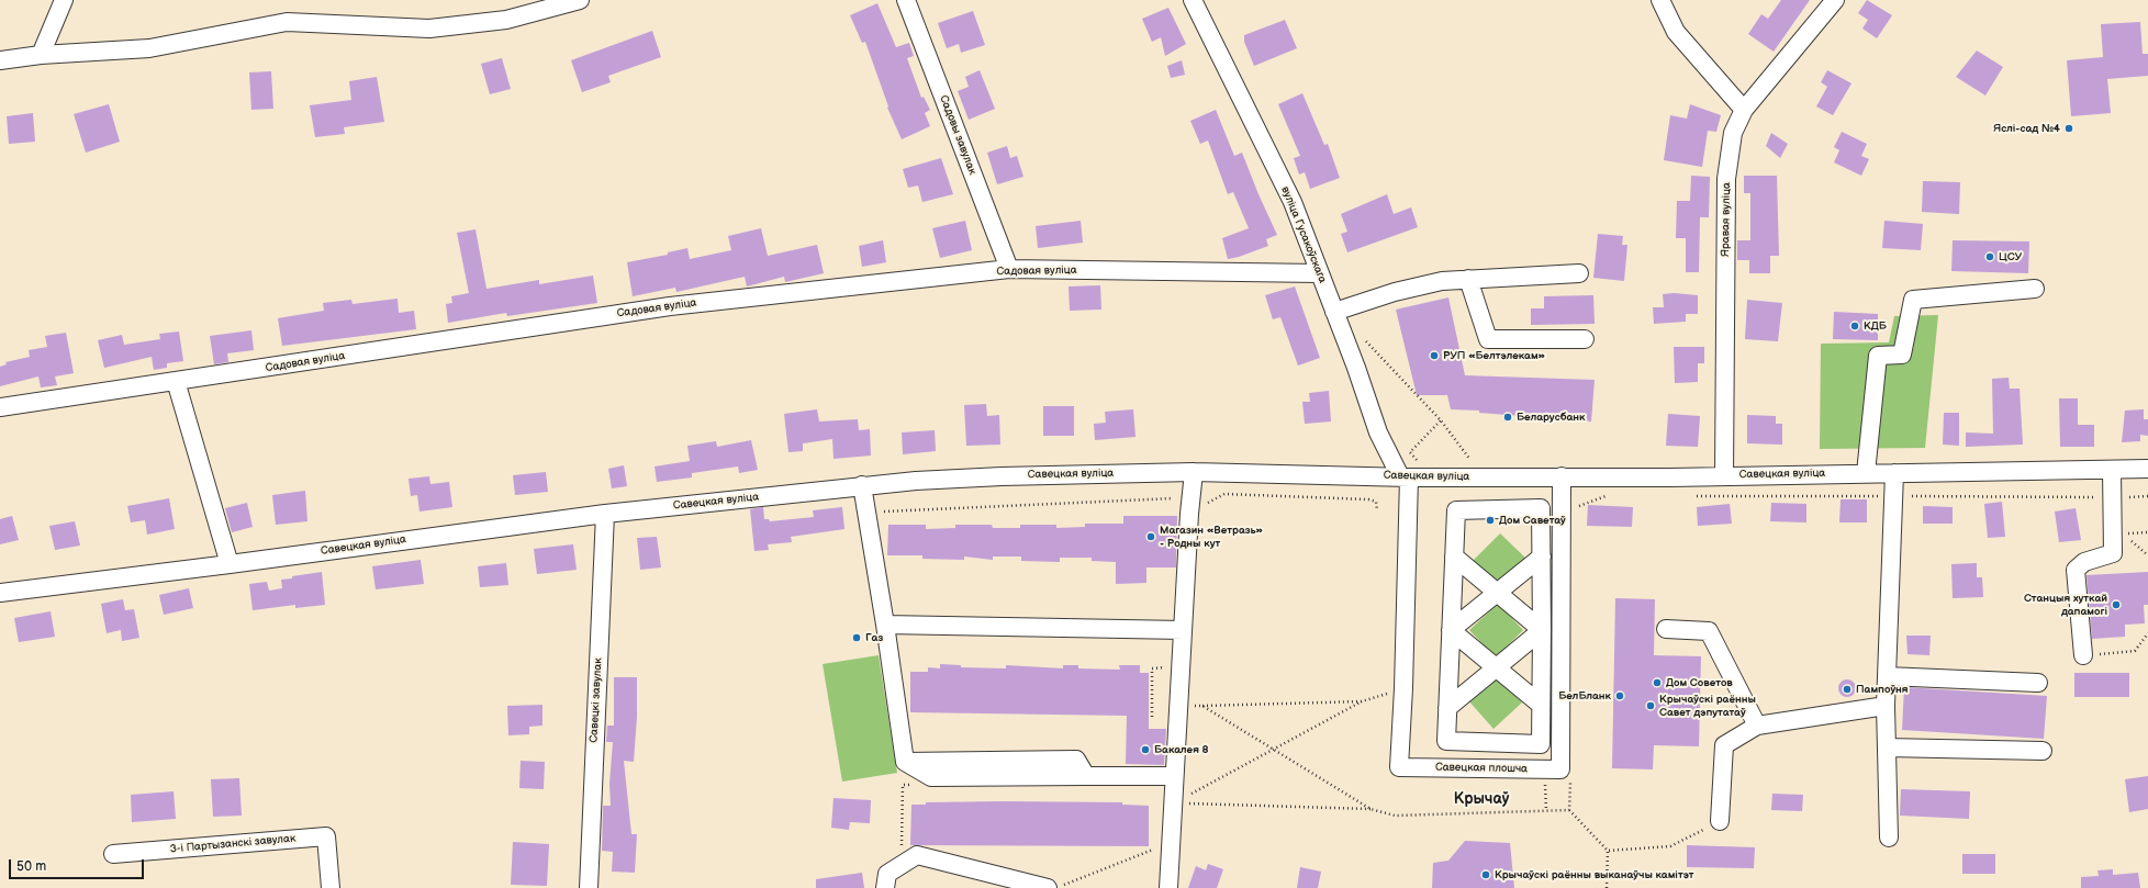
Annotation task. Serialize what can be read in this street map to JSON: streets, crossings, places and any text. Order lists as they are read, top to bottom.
{
  "streets": {
    "street": [
      "Садовы завулак",
      "Яравая вуліца",
      "вуліца Гусакоўскага",
      "Садовая вуліца",
      "Савецкая вуліца",
      "Савецкі завулак",
      "Савецкая плошча",
      "3-і Партызанскі завулак"
    ]
  },
  "crossings": [
    ["Садовы завулак", "Садовая вуліца"],
    ["Яравая вуліца", "Савецкая вуліца"],
    ["вуліца Гусакоўскага", "Садовая вуліца"],
    ["вуліца Гусакоўскага", "Савецкая вуліца"],
    ["вуліца Гусакоўскага", "Савецкая плошча"],
    ["Савецкая вуліца", "Савецкі завулак"],
    ["Савецкая вуліца", "Савецкая плошча"]
  ],
  "districts": ["Крычаў"],
  "places": [
    "Яслі-сад №4",
    "ЦСУ",
    "КДБ",
    "РУП «Белтэлекам»",
    "Беларусбанк",
    "Дом Саветаў",
    "Магазин «Ветразь» - Родны кут",
    "Станцыя хуткай дапамогі",
    "Газ",
    "Дом Советов",
    "Пампоўня",
    "БелБланк",
    "Крычаўскі раённы Савет дэпутатаў",
    "Бакалея 8",
    "Крычаўскі раённы выканаўчы камітэт"
  ],
  "scale_bar": "50 m"
}
